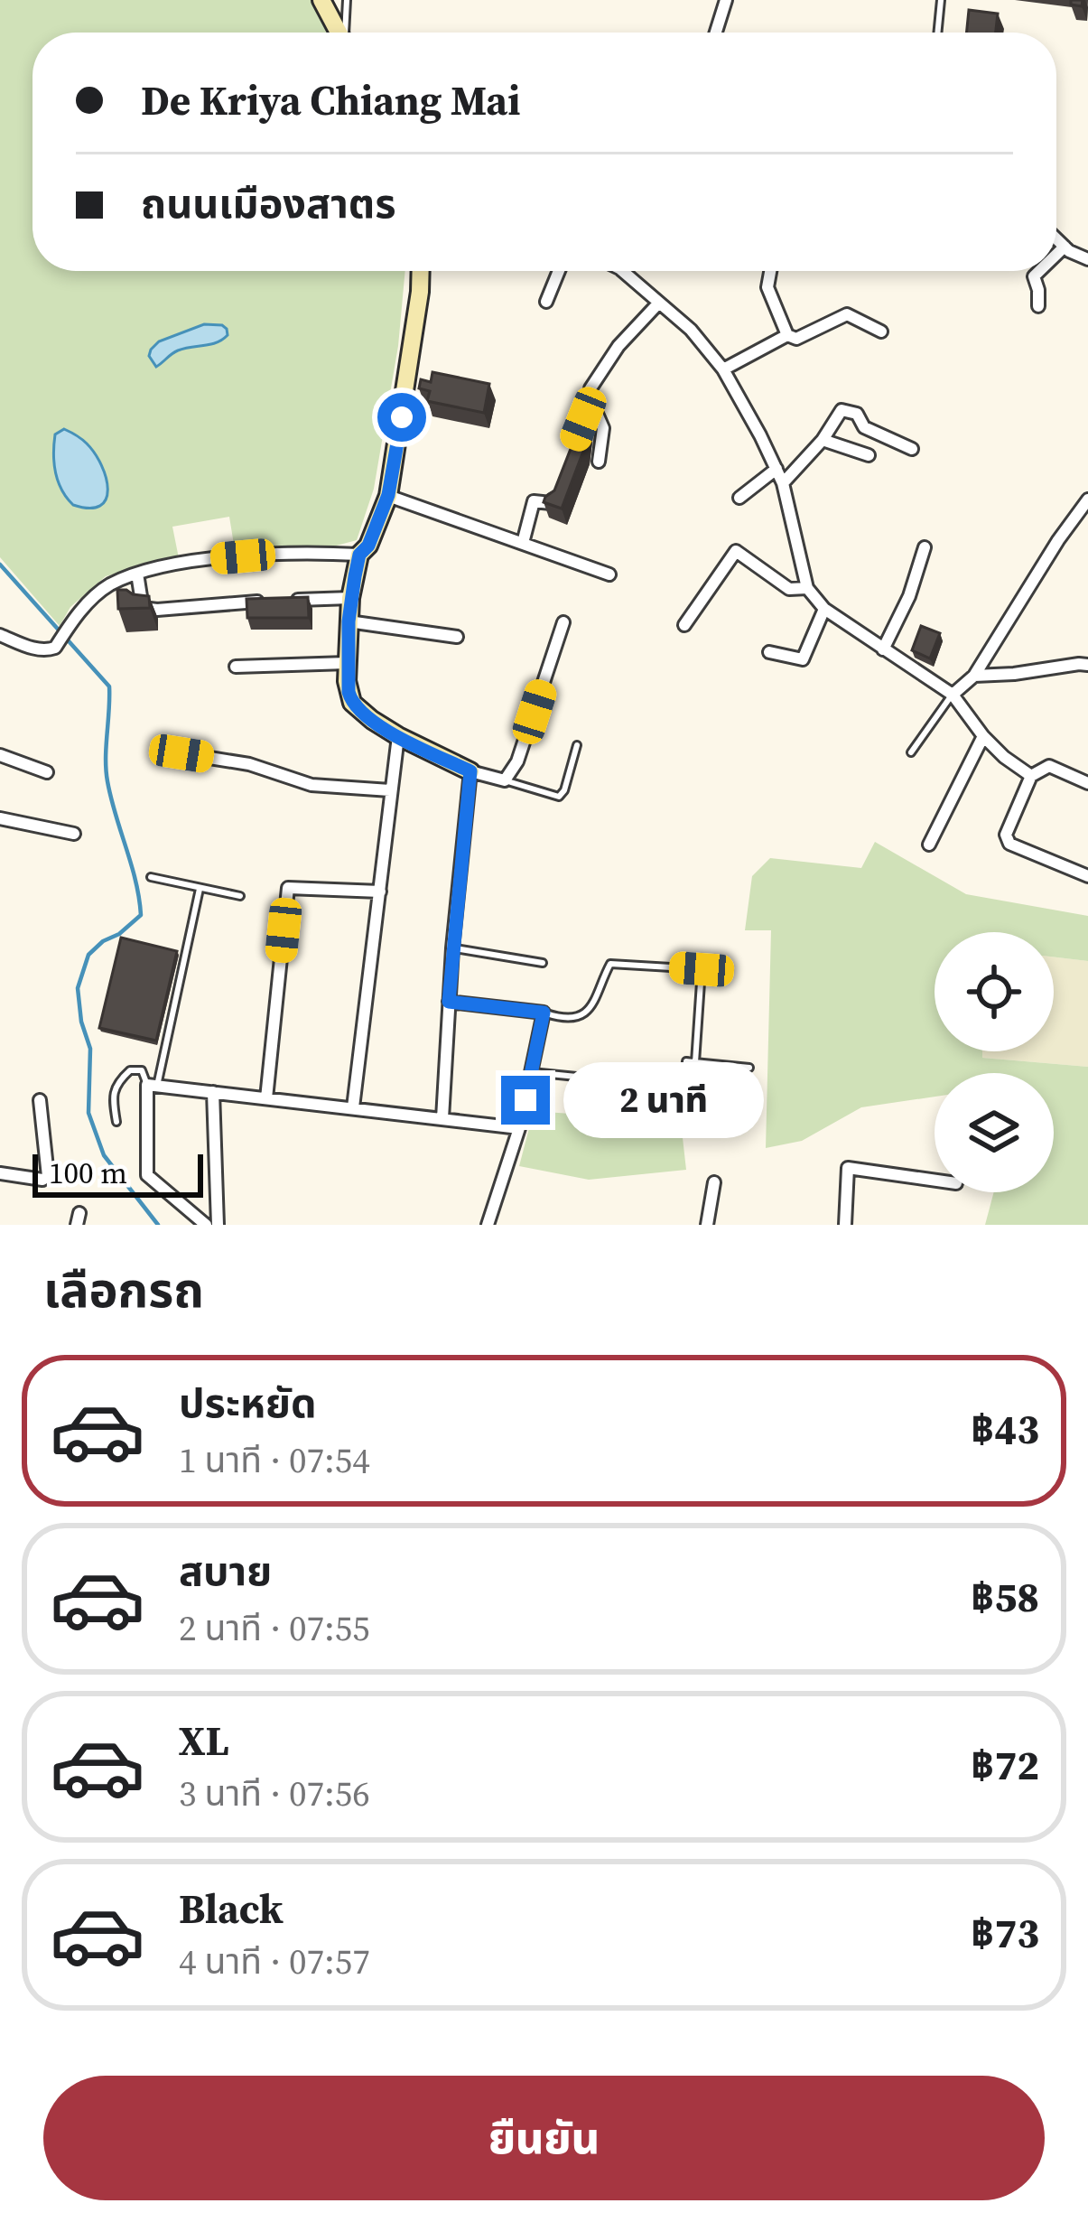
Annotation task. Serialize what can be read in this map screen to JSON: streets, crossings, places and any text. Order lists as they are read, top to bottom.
{
  "scale_bar": "100 m",
  "page": {
    "banner": ["De Kriya Chiang Mai", "ถนนเมืองสาตร"],
    "bubble": "2 นาที",
    "scale": "100 m",
    "heading": "เลือกรถ",
    "list": [
      {
        "name": "ประหยัด",
        "note": "1 นาที · 07:54",
        "value": "฿43"
      },
      {
        "name": "สบาย",
        "note": "2 นาที · 07:55",
        "value": "฿58"
      },
      {
        "name": "XL",
        "note": "3 นาที · 07:56",
        "value": "฿72"
      },
      {
        "name": "Black",
        "note": "4 นาที · 07:57",
        "value": "฿73"
      }
    ],
    "buttons": "ยืนยัน"
  }
}
